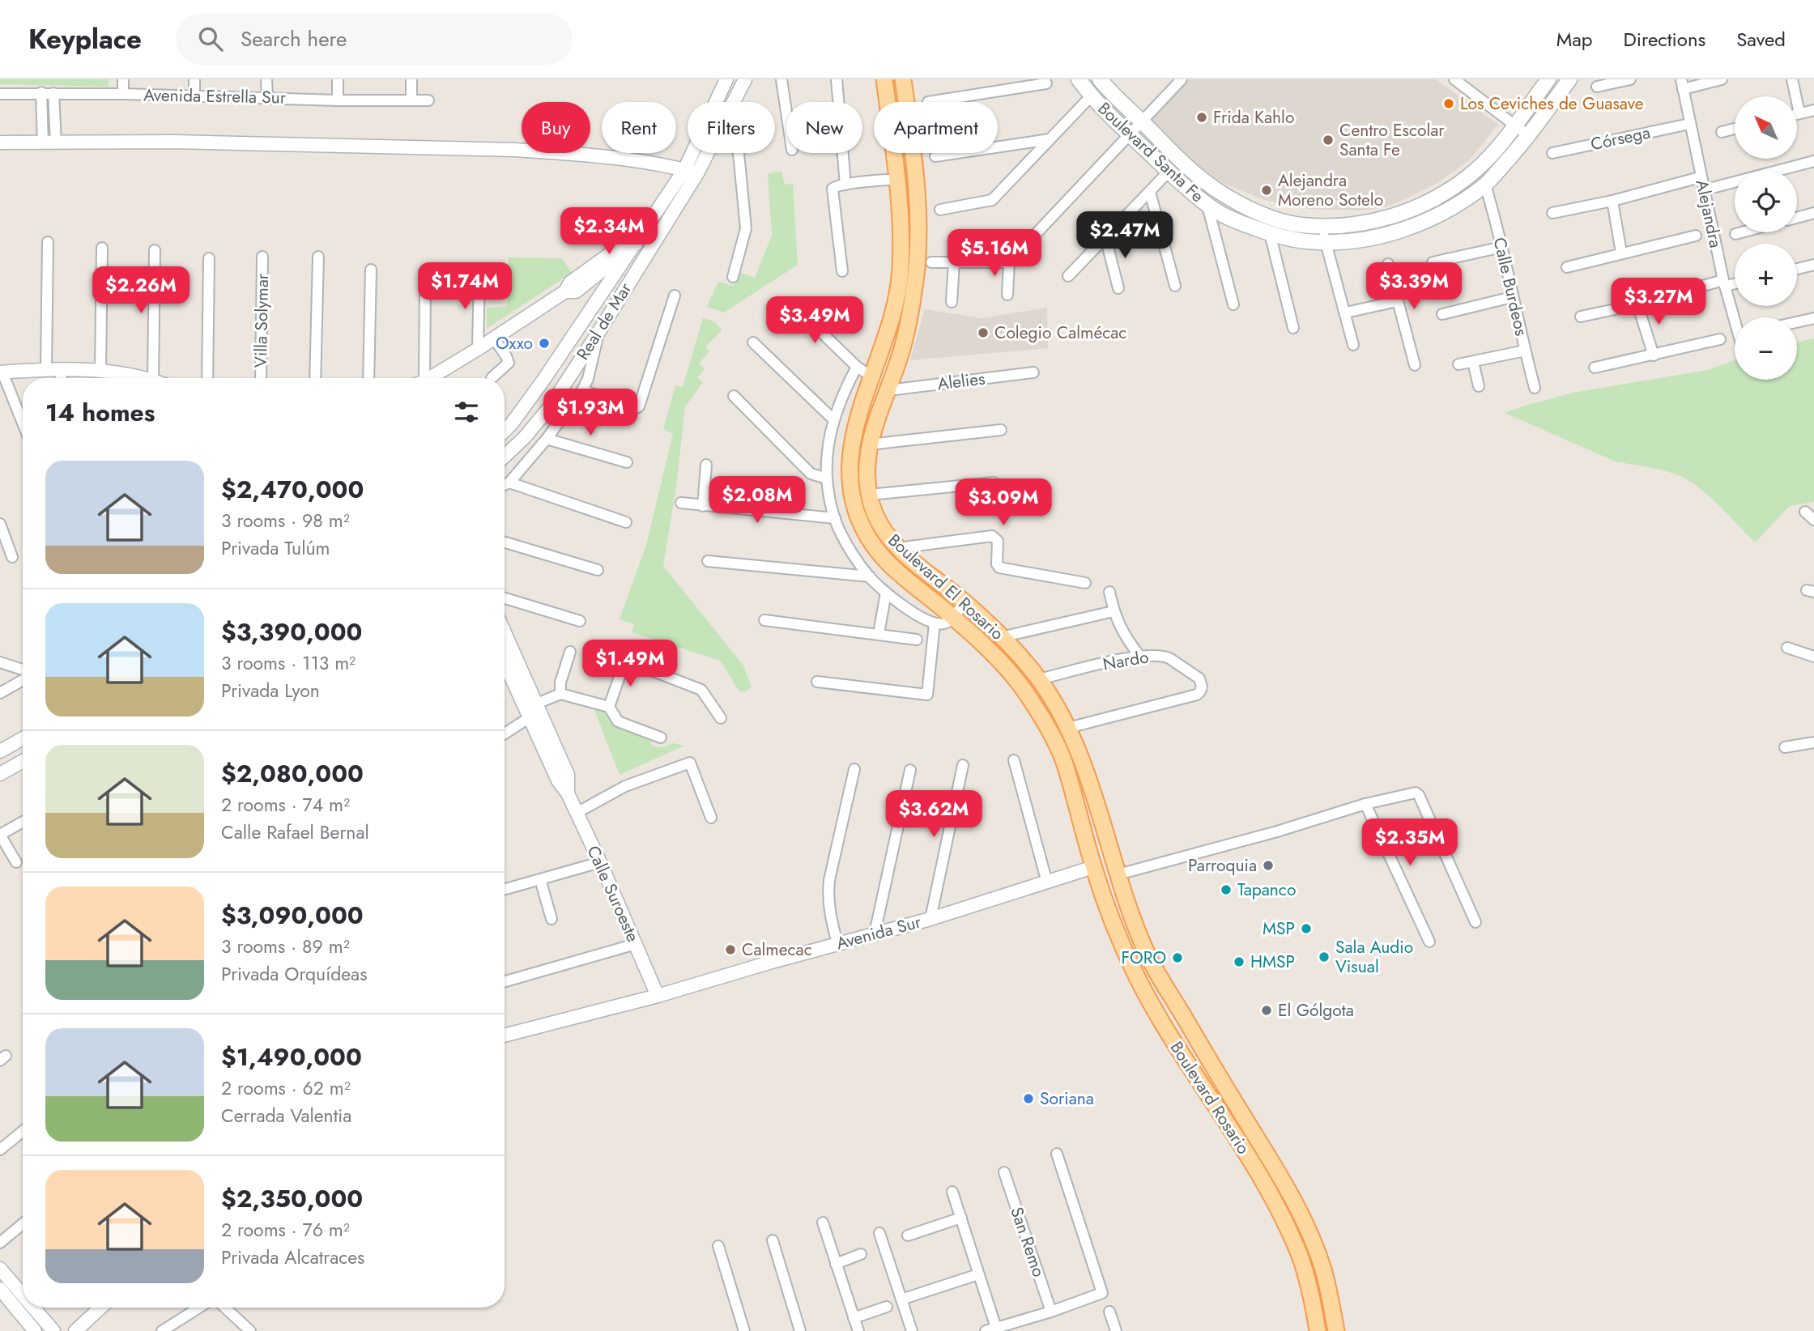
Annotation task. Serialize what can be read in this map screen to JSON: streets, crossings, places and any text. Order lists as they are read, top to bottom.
{
  "streets": {
    "main road": ["Boulevard Santa Fe", "Boulevard El Rosario", "Boulevard Rosario"],
    "street": [
      "Avenida Estrella Sur",
      "Córsega",
      "Alejandra",
      "Calle Burdeos",
      "Villa Solymar",
      "Real de Mar",
      "Alelies",
      "Nardo",
      "Calle Suroeste",
      "Avenida Sur",
      "San Remo"
    ]
  },
  "crossings": [
    ["Córsega", "Alejandra"],
    ["Boulevard Santa Fe", "Calle Burdeos"],
    ["Alelies", "Boulevard El Rosario"],
    ["Boulevard El Rosario", "Nardo"],
    ["Boulevard El Rosario", "Avenida Sur"],
    ["Boulevard El Rosario", "Boulevard Rosario"],
    ["Calle Suroeste", "Avenida Sur"],
    ["Avenida Sur", "Boulevard Rosario"]
  ],
  "places": [
    "Los Ceviches de Guasave",
    "Frida Kahlo",
    "Centro Escolar Santa Fe",
    "Alejandra Moreno Sotelo",
    "Colegio Calmécac",
    "Oxxo",
    "Parroquia",
    "Tapanco",
    "MSP",
    "Calmecac",
    "Sala Audio Visual",
    "FORO",
    "HMSP",
    "El Gólgota",
    "Soriana"
  ],
  "north": "top left",
  "page": {
    "header": "Keyplace",
    "search": "Search here",
    "nav": ["Map", "Directions", "Saved"],
    "map_buttons": ["+", "−"],
    "chip": [
      "Buy",
      "Rent",
      "Filters",
      "New",
      "Apartment"
    ],
    "price": [
      "$2.34M",
      "$2.47M",
      "$5.16M",
      "$1.74M",
      "$3.39M",
      "$2.26M",
      "$3.27M",
      "$3.49M",
      "$1.93M",
      "$2.08M",
      "$3.09M",
      "$1.49M",
      "$3.62M",
      "$2.35M"
    ],
    "heading": "14 homes",
    "list": [
      {
        "name": "$2,470,000",
        "note": "3 rooms · 98 m² · Privada Tulúm"
      },
      {
        "name": "$3,390,000",
        "note": "3 rooms · 113 m² · Privada Lyon"
      },
      {
        "name": "$2,080,000",
        "note": "2 rooms · 74 m² · Calle Rafael Bernal"
      },
      {
        "name": "$3,090,000",
        "note": "3 rooms · 89 m² · Privada Orquídeas"
      },
      {
        "name": "$1,490,000",
        "note": "2 rooms · 62 m² · Cerrada Valentia"
      },
      {
        "name": "$2,350,000",
        "note": "2 rooms · 76 m² · Privada Alcatraces"
      }
    ]
  }
}
